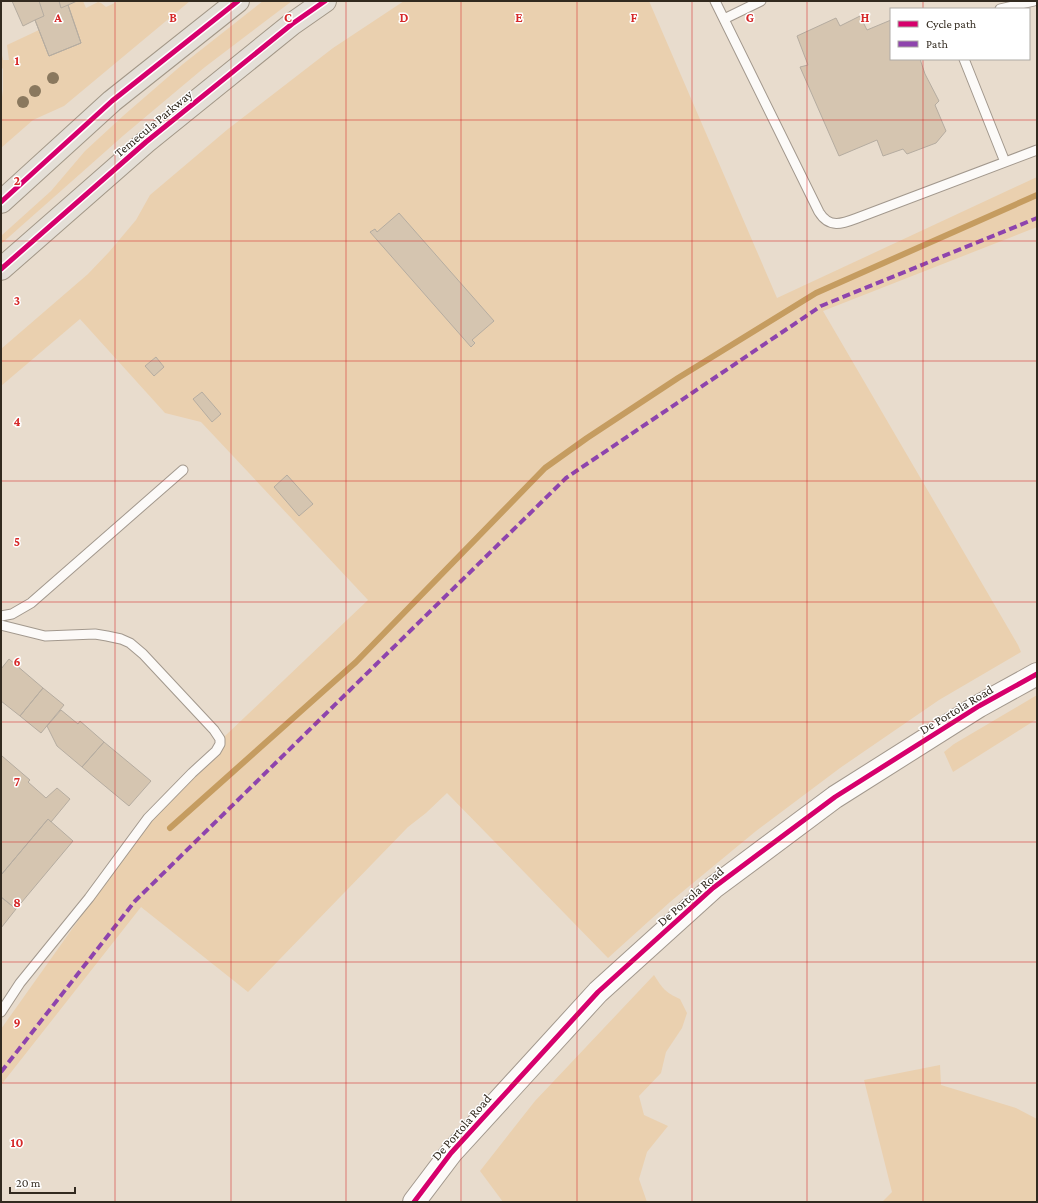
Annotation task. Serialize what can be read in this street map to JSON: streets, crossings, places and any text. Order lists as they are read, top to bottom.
{
  "streets": {
    "main road": ["Temecula Parkway", "De Portola Road"]
  },
  "legend": ["Cycle path", "Path"],
  "scale_bar": "20 m",
  "grid": {
    "columns": [
      "A",
      "B",
      "C",
      "D",
      "E",
      "F",
      "G",
      "H"
    ],
    "rows": [
      "1",
      "2",
      "3",
      "4",
      "5",
      "6",
      "7",
      "8",
      "9",
      "10"
    ]
  }
}
